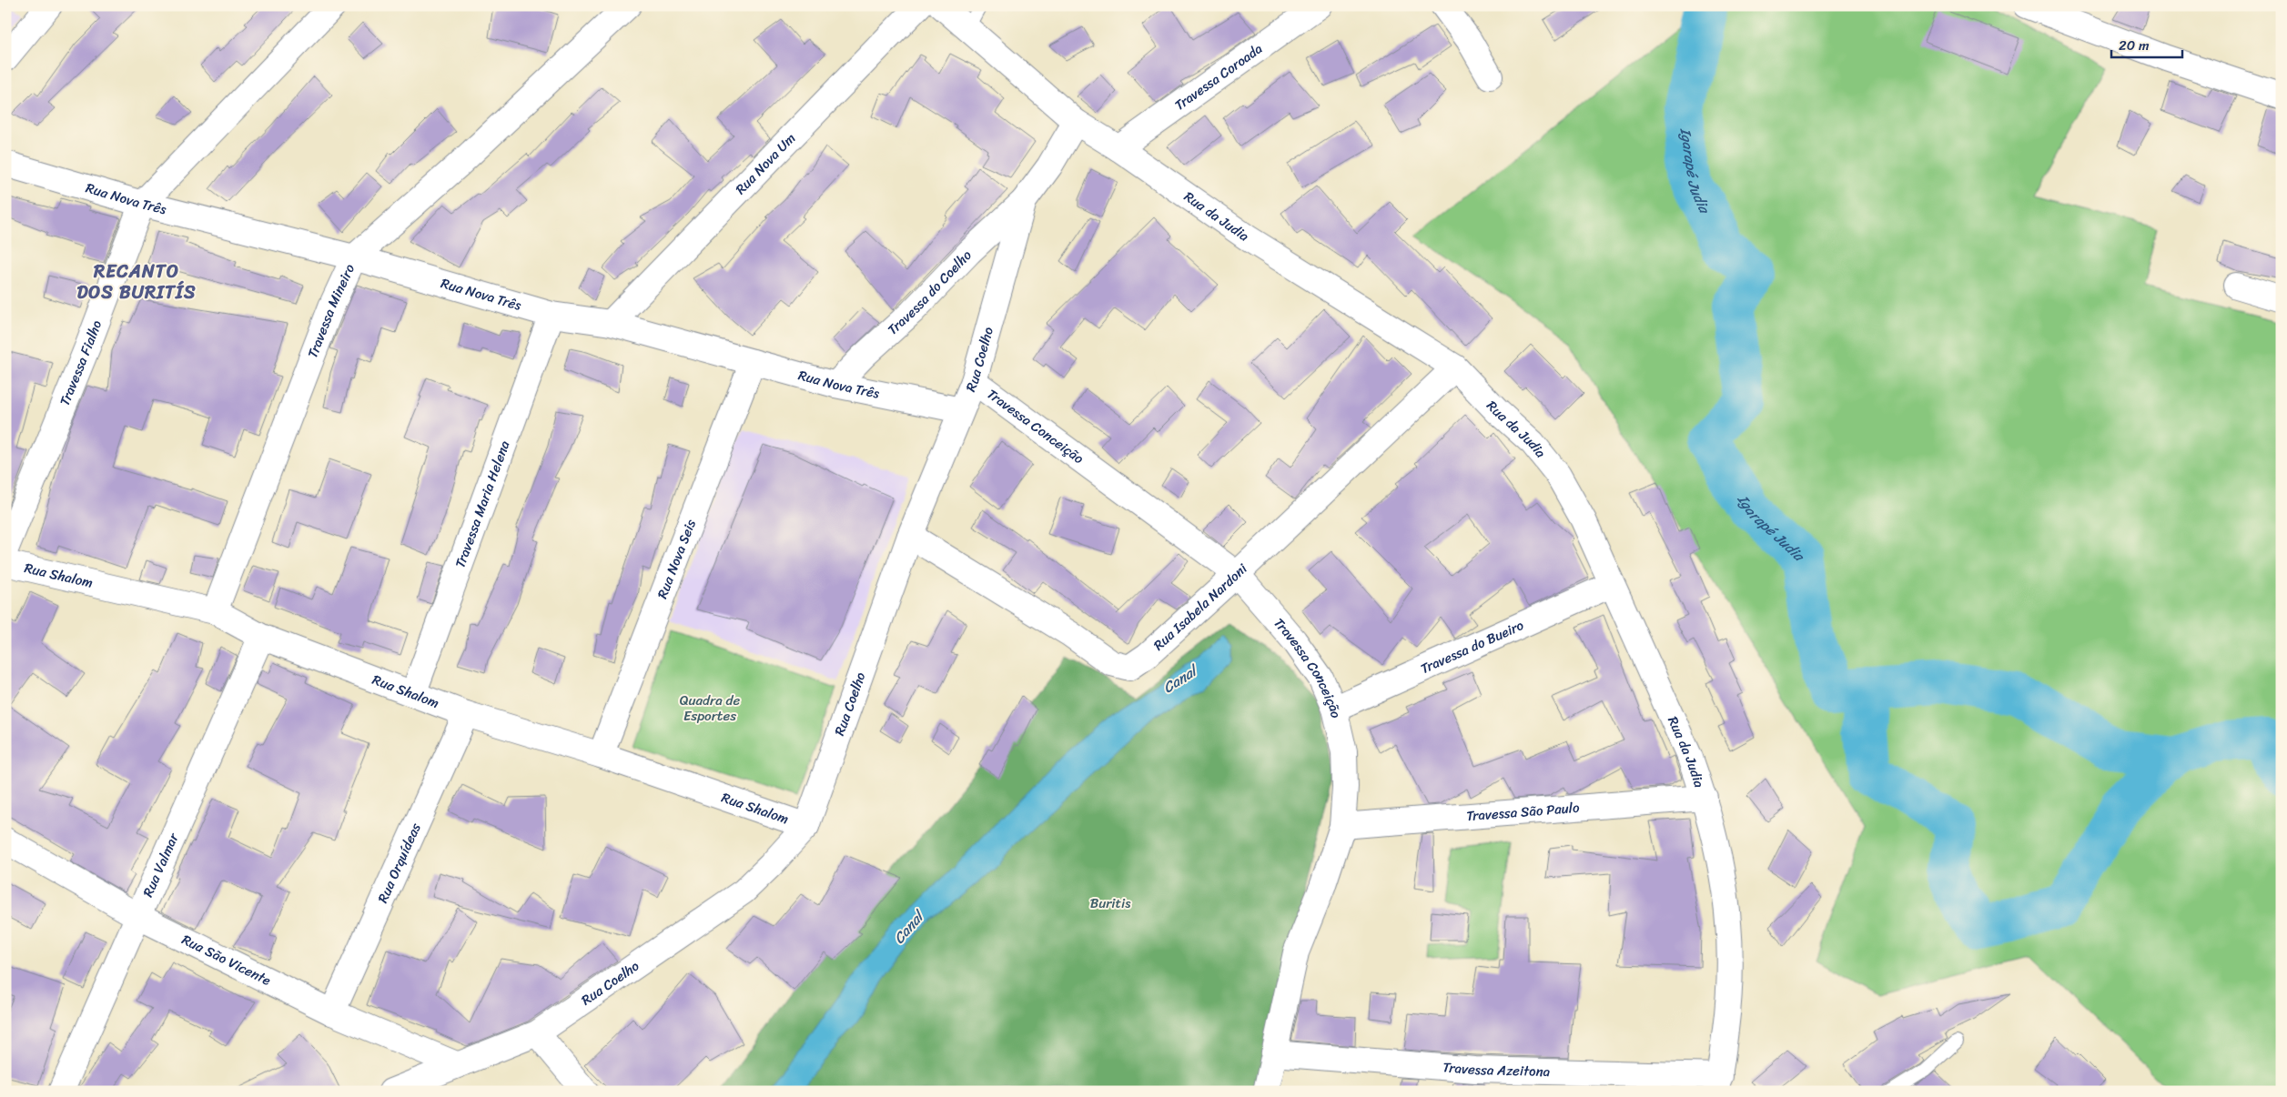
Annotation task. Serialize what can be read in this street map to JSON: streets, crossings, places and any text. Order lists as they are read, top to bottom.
{
  "streets": {
    "street": [
      "Travessa Coroada",
      "Rua Nova Um",
      "Rua Nova Três",
      "Rua da Judia",
      "Travessa do Coelho",
      "Travessa Mineiro",
      "Rua Coelho",
      "Travessa Fialho",
      "Travessa Conceição",
      "Travessa Maria Helena",
      "Rua Nova Seis",
      "Rua Shalom",
      "Rua Isabela Nardoni",
      "Travessa do Bueiro",
      "Travessa São Paulo",
      "Rua Orquídeas",
      "Rua Valmar",
      "Rua São Vicente",
      "Travessa Azeitona"
    ]
  },
  "crossings": [
    ["Travessa Coroada", "Rua da Judia"],
    ["Rua Nova Um", "Rua Nova Três"],
    ["Rua Nova Três", "Travessa do Coelho"],
    ["Rua Nova Três", "Travessa Mineiro"],
    ["Rua Nova Três", "Rua Coelho"],
    ["Rua Nova Três", "Travessa Fialho"],
    ["Rua Nova Três", "Travessa Maria Helena"],
    ["Rua Nova Três", "Rua Nova Seis"],
    ["Rua da Judia", "Rua Coelho"],
    ["Rua da Judia", "Rua Isabela Nardoni"],
    ["Rua da Judia", "Travessa do Bueiro"],
    ["Rua da Judia", "Travessa São Paulo"],
    ["Rua da Judia", "Travessa Azeitona"],
    ["Travessa do Coelho", "Rua Coelho"],
    ["Travessa Mineiro", "Rua Shalom"],
    ["Rua Coelho", "Travessa Conceição"],
    ["Rua Coelho", "Rua Shalom"],
    ["Rua Coelho", "Rua Isabela Nardoni"],
    ["Rua Coelho", "Rua São Vicente"],
    ["Travessa Conceição", "Rua Isabela Nardoni"],
    ["Travessa Conceição", "Travessa do Bueiro"],
    ["Travessa Conceição", "Travessa São Paulo"],
    ["Travessa Conceição", "Travessa Azeitona"],
    ["Travessa Maria Helena", "Rua Shalom"],
    ["Rua Nova Seis", "Rua Shalom"],
    ["Rua Shalom", "Rua Orquídeas"],
    ["Rua Shalom", "Rua Valmar"],
    ["Rua Orquídeas", "Rua São Vicente"],
    ["Rua Valmar", "Rua São Vicente"]
  ],
  "districts": ["RECANTO DOS BURITÍS"],
  "water": ["Igarapé Judia", "Canal"],
  "parks": ["Quadra de Esportes", "Buritis"],
  "scale_bar": "20 m"
}
